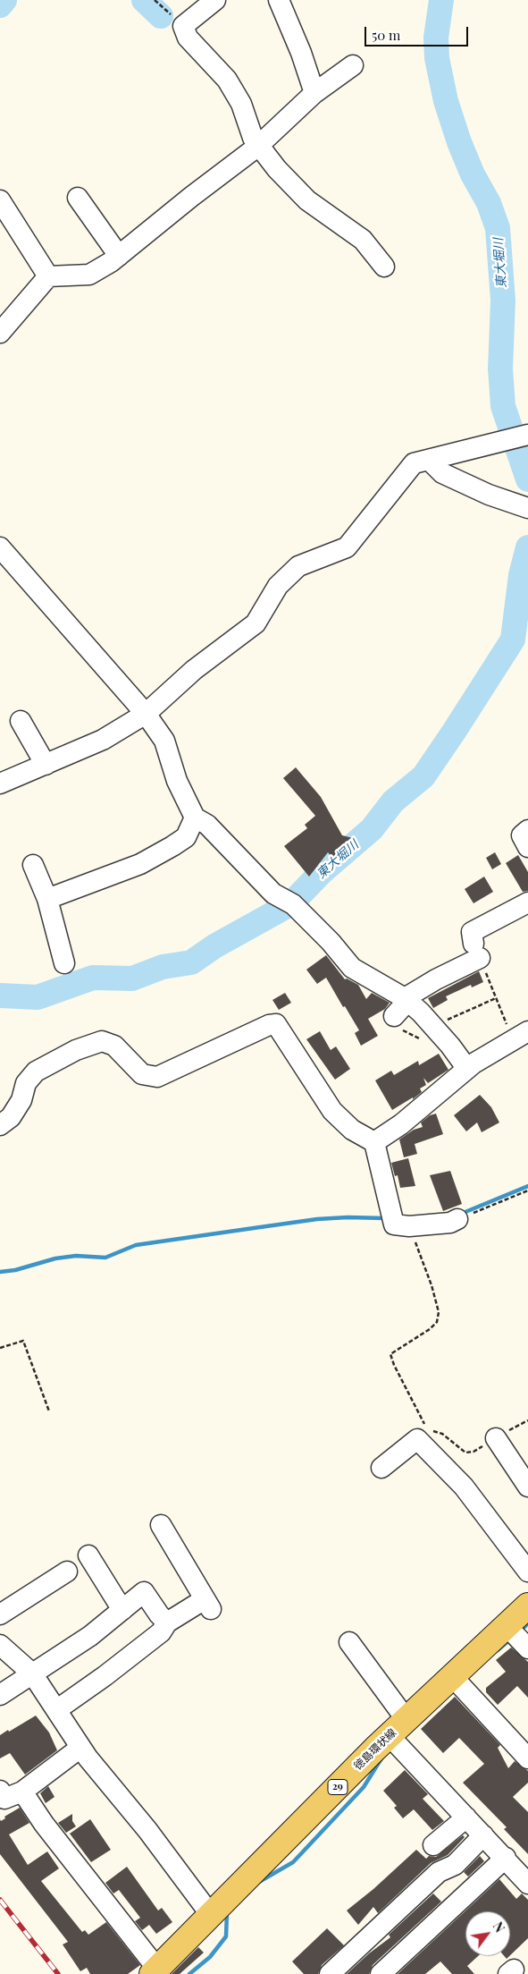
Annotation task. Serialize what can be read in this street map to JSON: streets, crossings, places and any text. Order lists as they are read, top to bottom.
{
  "streets": {
    "main road": ["徳島環状線", "29"]
  },
  "water": ["東大堀川"],
  "scale_bar": "50 m",
  "north": "top right"
}
